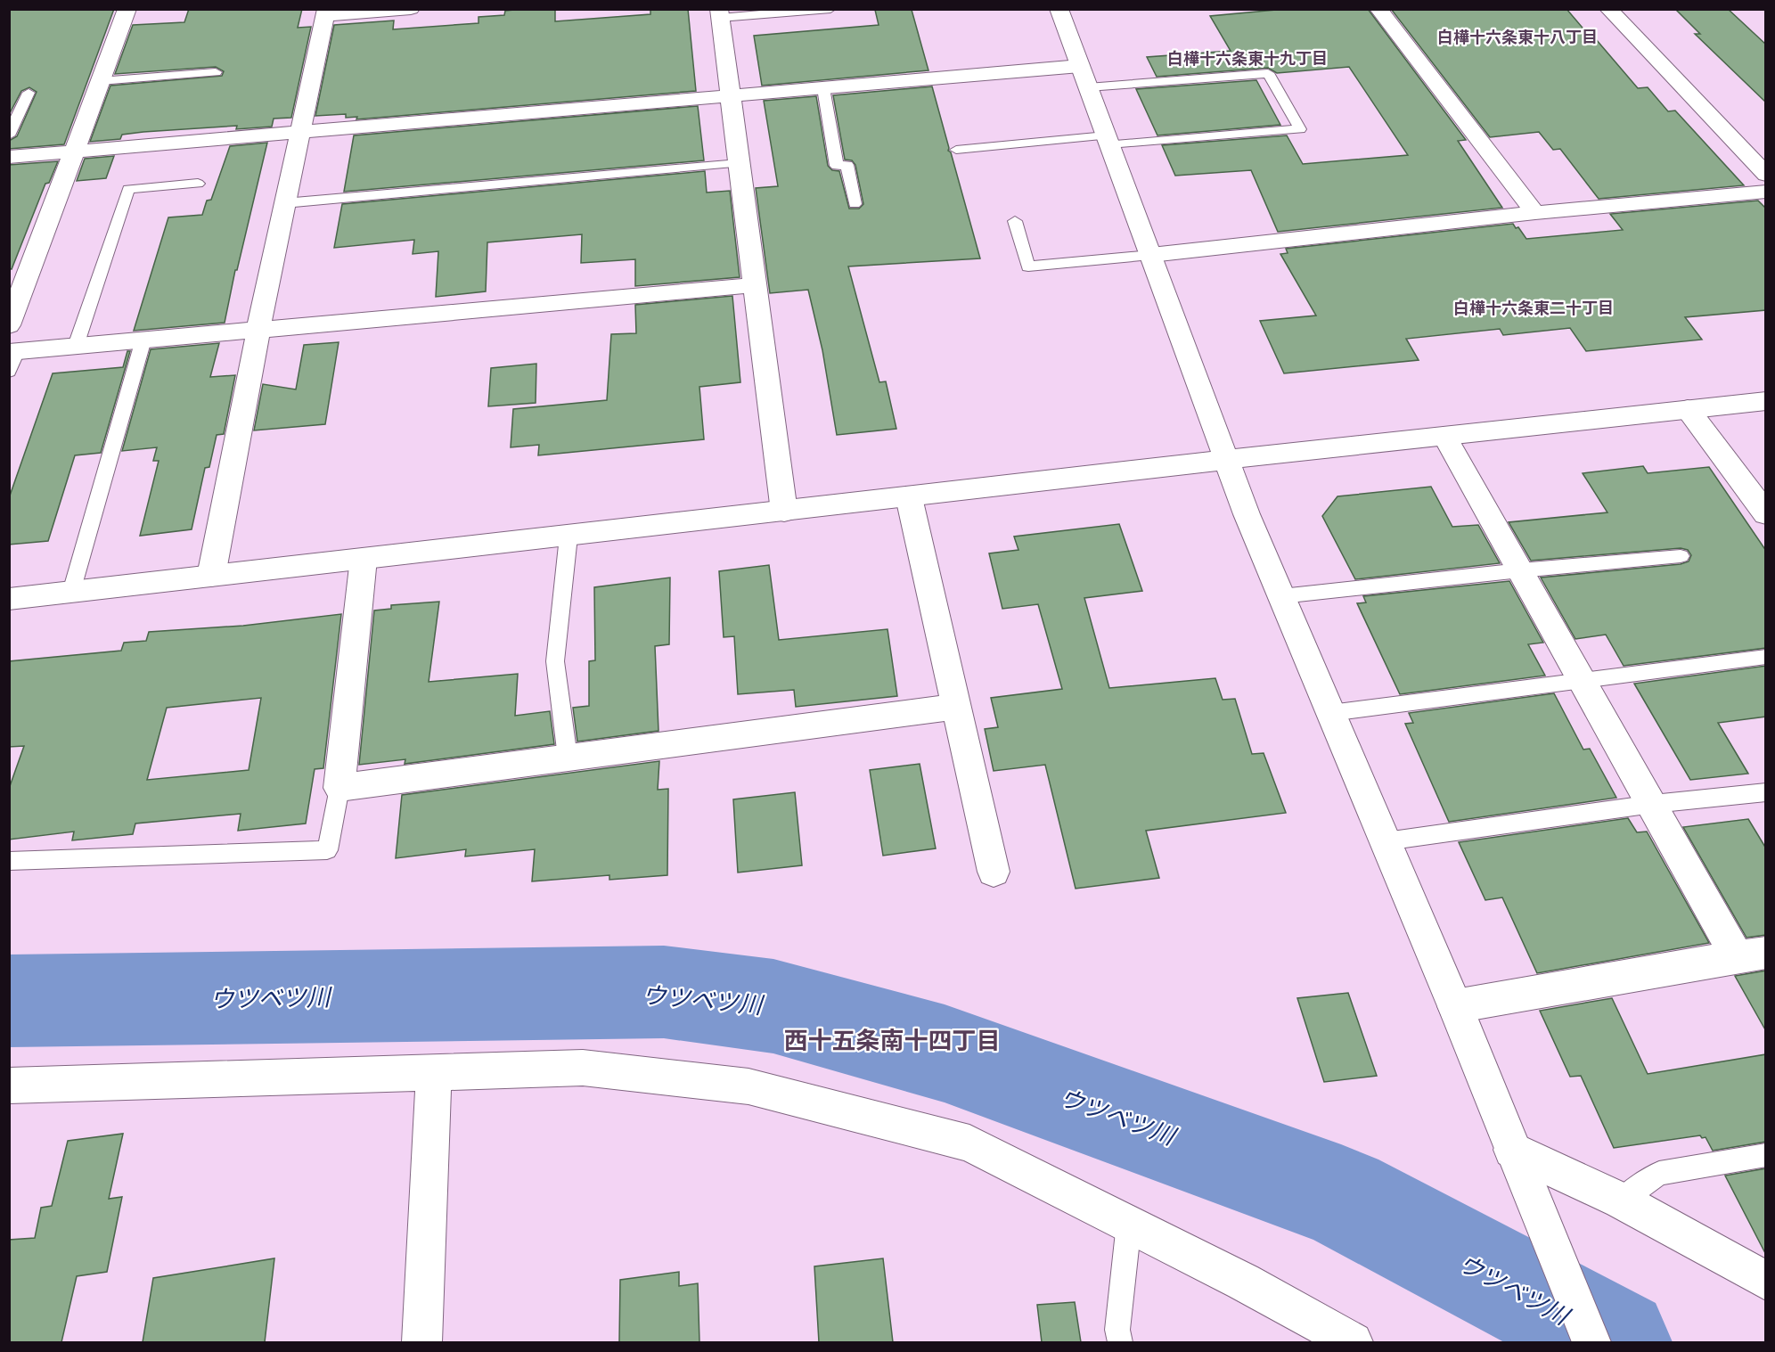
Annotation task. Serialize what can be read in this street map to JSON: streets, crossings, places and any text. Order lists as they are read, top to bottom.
{
  "districts": [
    "白樺十六条東十八丁目",
    "白樺十六条東十九丁目",
    "白樺十六条東二十丁目",
    "西十五条南十四丁目"
  ],
  "water": ["ウツベツ川"]
}
